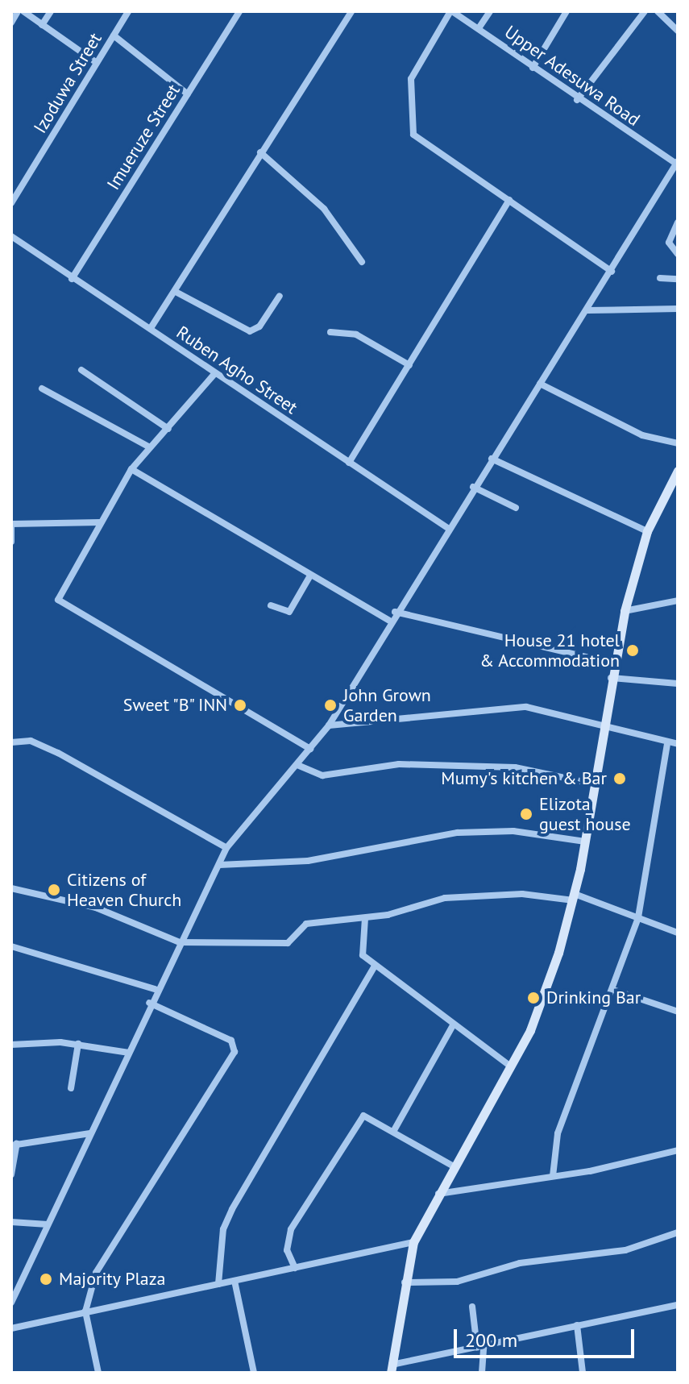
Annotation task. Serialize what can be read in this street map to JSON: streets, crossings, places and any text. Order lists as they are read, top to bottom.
{
  "streets": {
    "street": [
      "Upper Adesuwa Road",
      "Izoduwa Street",
      "Imueruze Street",
      "Ruben Agho Street"
    ]
  },
  "crossings": [
    ["Imueruze Street", "Ruben Agho Street"]
  ],
  "places": [
    "House 21 hotel & Accommodation",
    "Sweet \"B\" INN",
    "John Grown Garden",
    "Mumy's kitchen & Bar",
    "Elizota guest house",
    "Citizens of Heaven Church",
    "Drinking Bar",
    "Majority Plaza"
  ],
  "scale_bar": "200 m"
}
